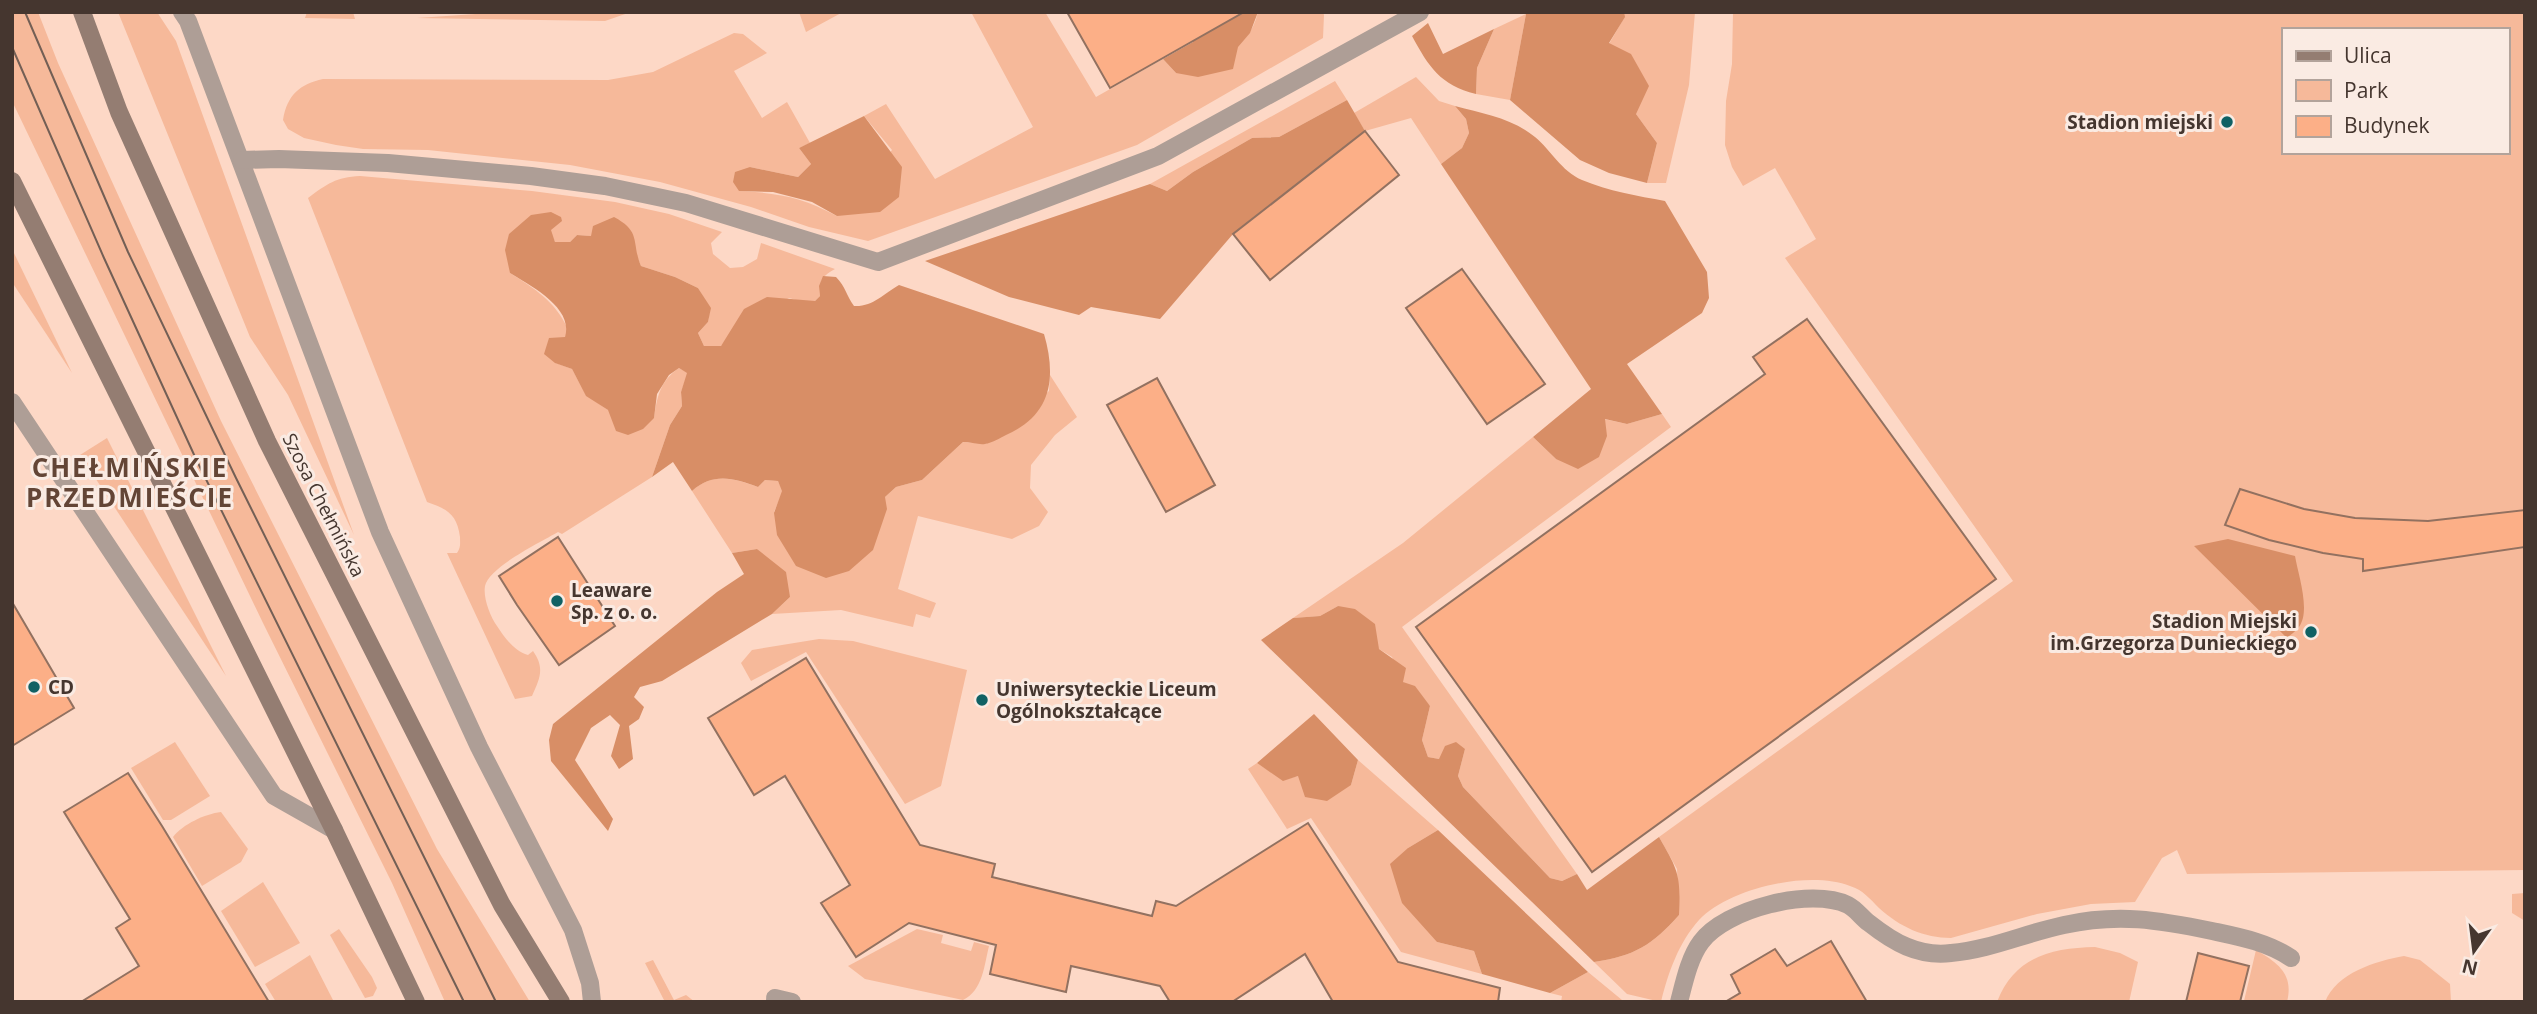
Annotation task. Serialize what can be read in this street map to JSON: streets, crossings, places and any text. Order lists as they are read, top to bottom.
{
  "streets": {
    "main road": ["Szosa Chełmińska"]
  },
  "districts": ["CHEŁMIŃSKIE PRZEDMIEŚCIE"],
  "places": [
    "Stadion miejski",
    "Leaware Sp. z o. o.",
    "Stadion Miejski im.Grzegorza Dunieckiego",
    "CD",
    "Uniwersyteckie Liceum Ogólnokształcące"
  ],
  "legend": ["Ulica", "Park", "Budynek"],
  "north": "bottom"
}
